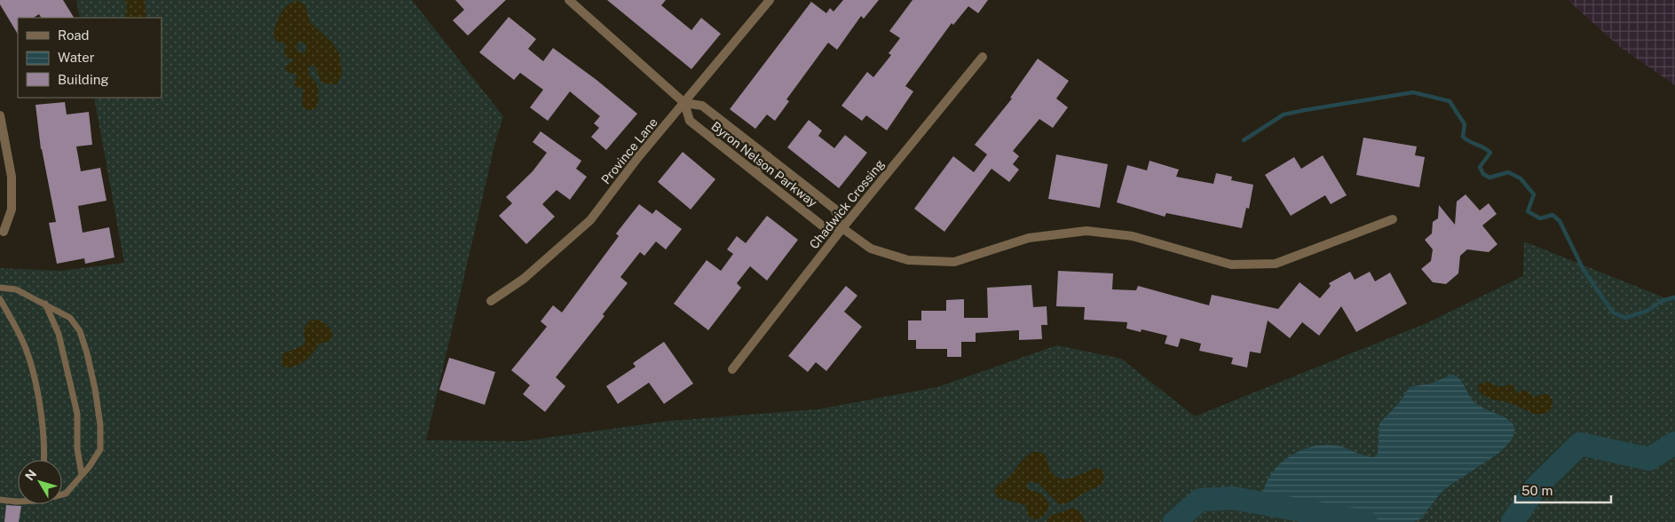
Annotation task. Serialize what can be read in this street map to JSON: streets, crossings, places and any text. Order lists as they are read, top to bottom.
{
  "streets": {
    "street": ["Province Lane", "Byron Nelson Parkway", "Chadwick Crossing"]
  },
  "crossings": [
    ["Province Lane", "Byron Nelson Parkway"],
    ["Byron Nelson Parkway", "Chadwick Crossing"]
  ],
  "legend": ["Road", "Water", "Building"],
  "scale_bar": "50 m",
  "north": "top left"
}
